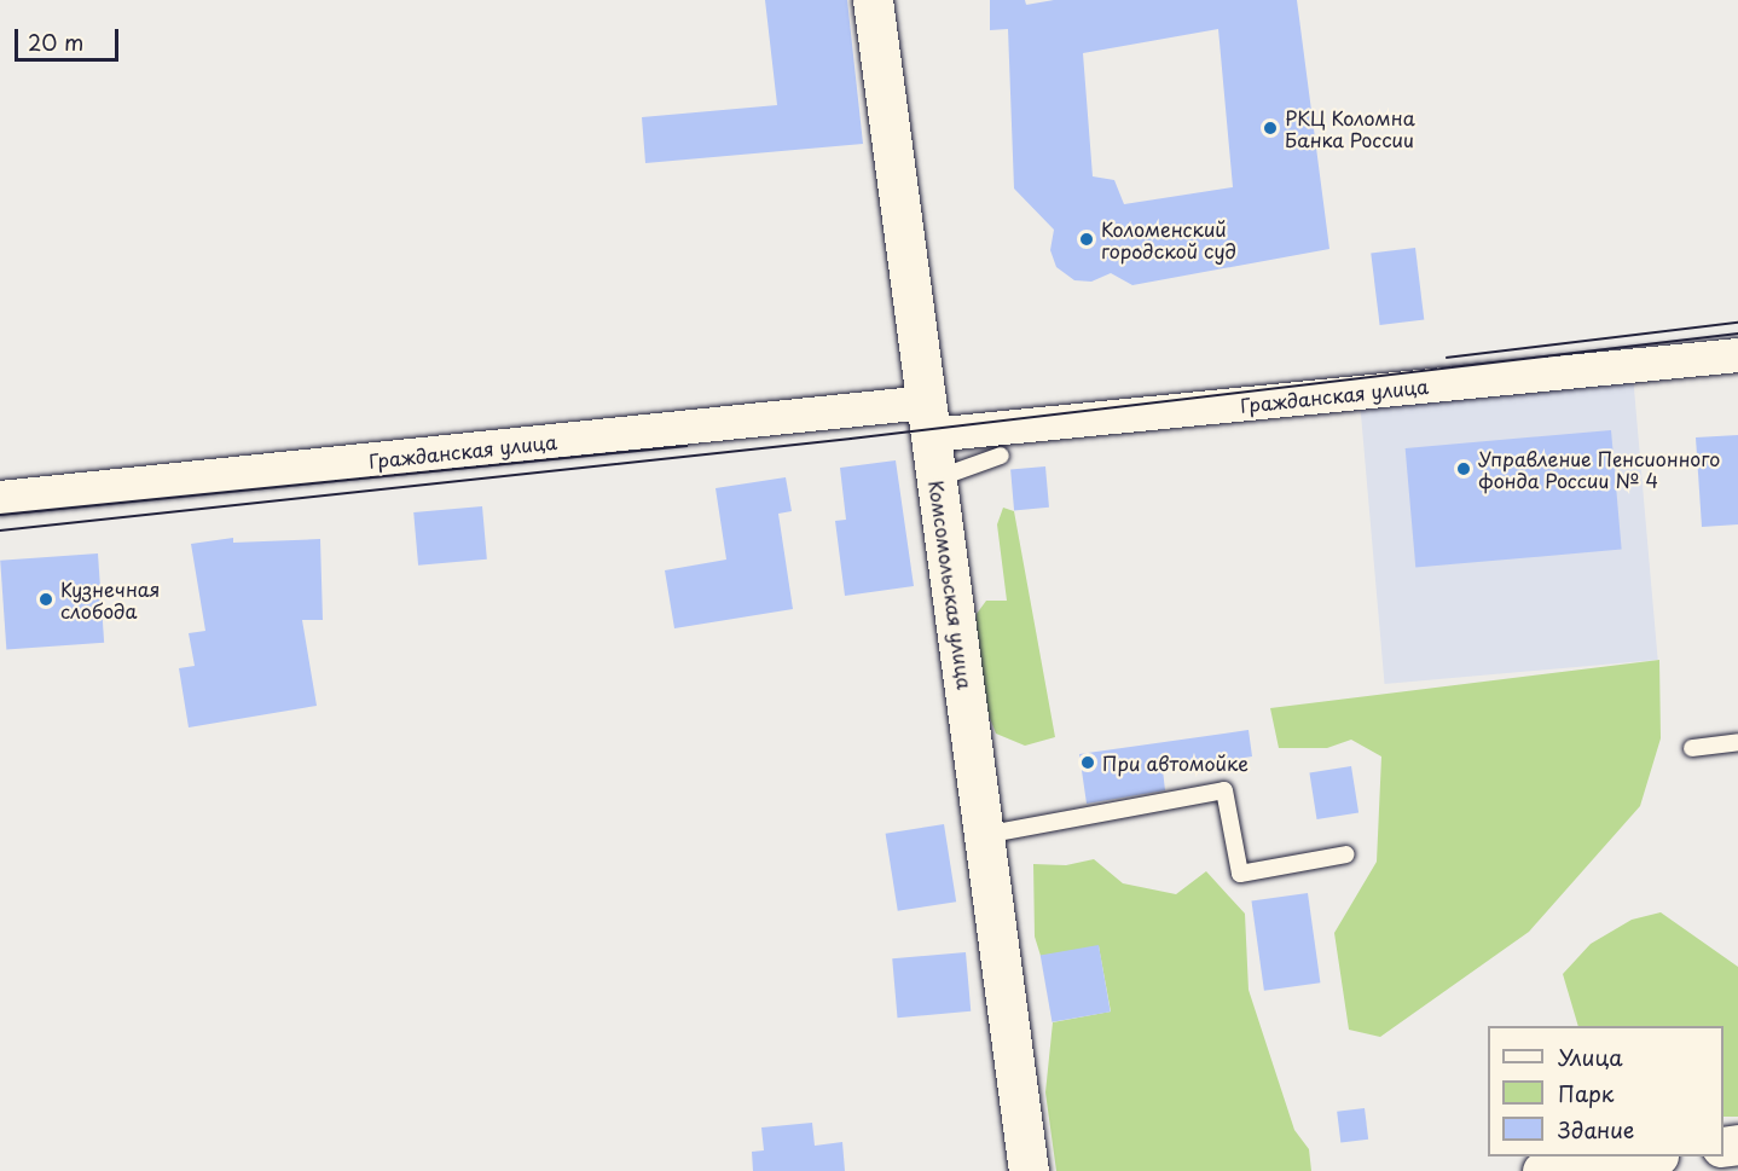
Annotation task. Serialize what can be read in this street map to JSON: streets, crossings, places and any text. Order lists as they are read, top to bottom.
{
  "streets": {
    "street": ["Гражданская улица", "Комсомольская улица"]
  },
  "crossings": [
    ["Гражданская улица", "Комсомольская улица"]
  ],
  "places": [
    "РКЦ Коломна Банка России",
    "Коломенский городской суд",
    "Управление Пенсионного фонда России № 4",
    "Кузнечная слобода",
    "При автомойке"
  ],
  "legend": ["Улица", "Парк", "Здание"],
  "scale_bar": "20 m"
}
